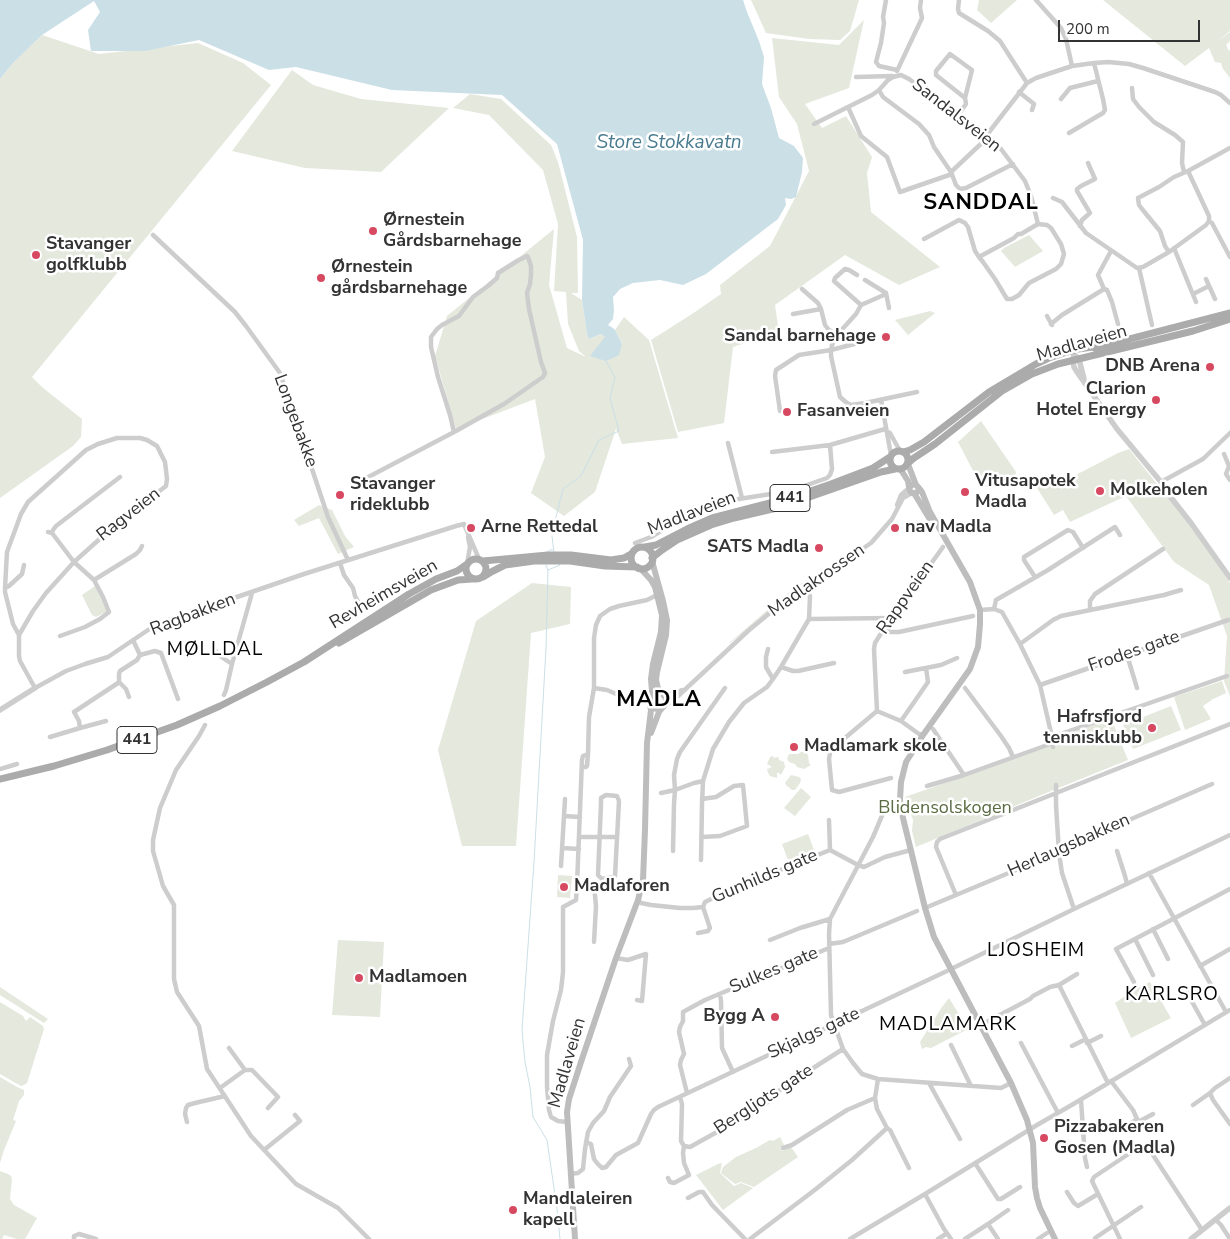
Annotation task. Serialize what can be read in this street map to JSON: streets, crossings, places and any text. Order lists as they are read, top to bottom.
{
  "streets": {
    "main road": ["Madlaveien", "441", "Revheimsveien"],
    "street": [
      "Sandalsveien",
      "Longebakke",
      "Ragveien",
      "Madlakrossen",
      "Rappveien",
      "Ragbakken",
      "Frodes gate",
      "Herlaugsbakken",
      "Gunhilds gate",
      "Sulkes gate",
      "Skjalgs gate",
      "Bergljots gate"
    ]
  },
  "crossings": [
    ["Madlaveien", "441"],
    ["Madlaveien", "Madlakrossen"],
    ["Madlaveien", "Gunhilds gate"],
    ["Longebakke", "Ragbakken"],
    ["441", "Revheimsveien"],
    ["Ragveien", "Ragbakken"],
    ["Sulkes gate", "Skjalgs gate"]
  ],
  "districts": [
    "SANDDAL",
    "MØLLDAL",
    "MADLA",
    "LJOSHEIM",
    "KARLSRO",
    "MADLAMARK"
  ],
  "water": ["Store Stokkavatn"],
  "parks": ["Blidensolskogen"],
  "places": [
    "Ørnestein Gårdsbarnehage",
    "Stavanger golfklubb",
    "Ørnestein gårdsbarnehage",
    "Sandal barnehage",
    "DNB Arena",
    "Clarion Hotel Energy",
    "Fasanveien",
    "Molkeholen",
    "Vitusapotek Madla",
    "Stavanger rideklubb",
    "Arne Rettedal",
    "nav Madla",
    "SATS Madla",
    "Hafrsfjord tennisklubb",
    "Madlamark skole",
    "Madlaforen",
    "Madlamoen",
    "Bygg A",
    "Pizzabakeren Gosen (Madla)",
    "Mandlaleiren kapell"
  ],
  "scale_bar": "200 m"
}
